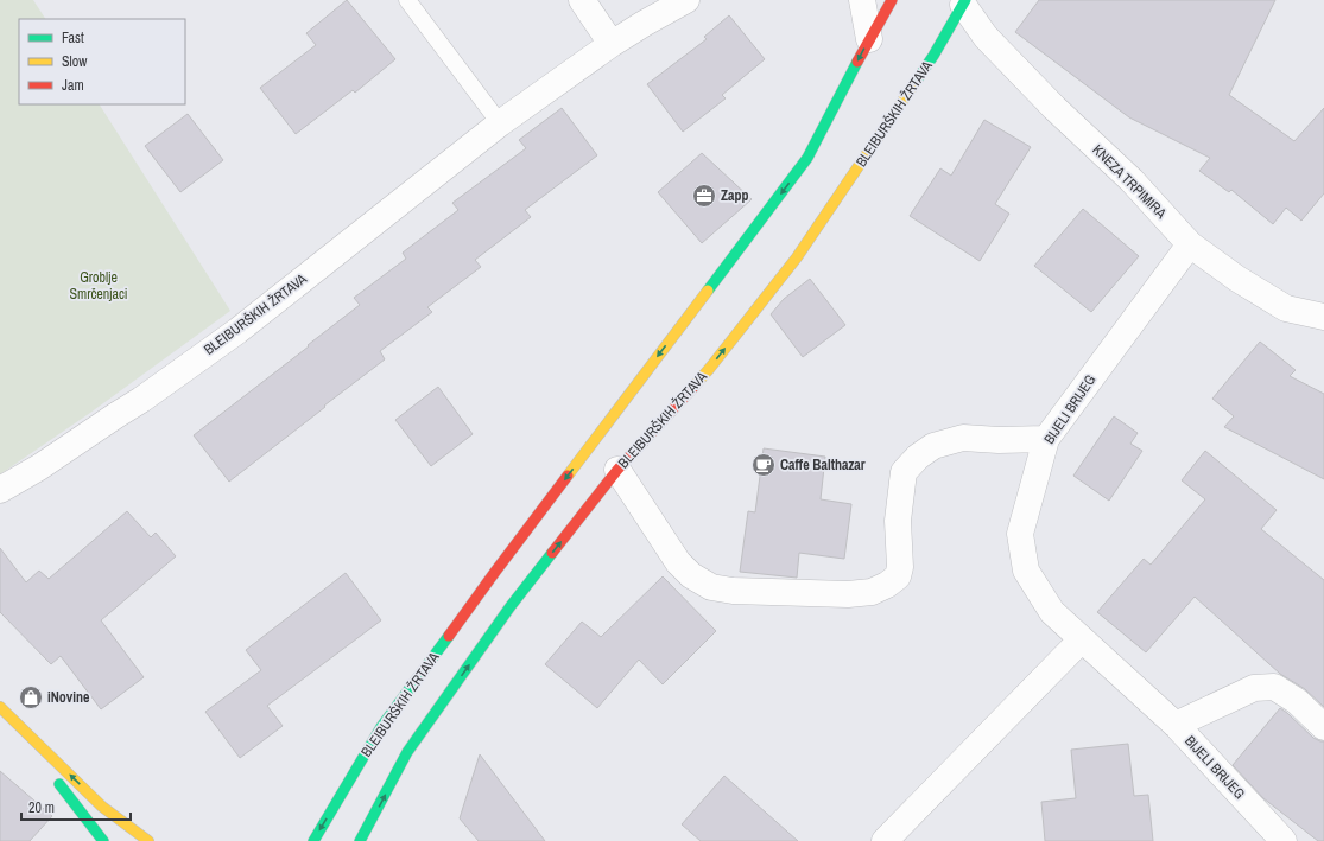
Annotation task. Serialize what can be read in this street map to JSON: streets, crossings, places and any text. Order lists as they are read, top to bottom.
{
  "streets": {
    "street": ["BLEIBURŠKIH ŽRTAVA", "KNEZA TRPIMIRA", "BIJELI BRIJEG"]
  },
  "crossings": [
    ["BLEIBURŠKIH ŽRTAVA", "KNEZA TRPIMIRA"],
    ["KNEZA TRPIMIRA", "BIJELI BRIJEG"]
  ],
  "parks": ["Groblje Smrčenjaci"],
  "places": {
    "office": ["Zapp"],
    "cafe": ["Caffe Balthazar"],
    "shop": ["iNovine"]
  },
  "legend": ["Fast", "Slow", "Jam"],
  "scale_bar": "20 m"
}
